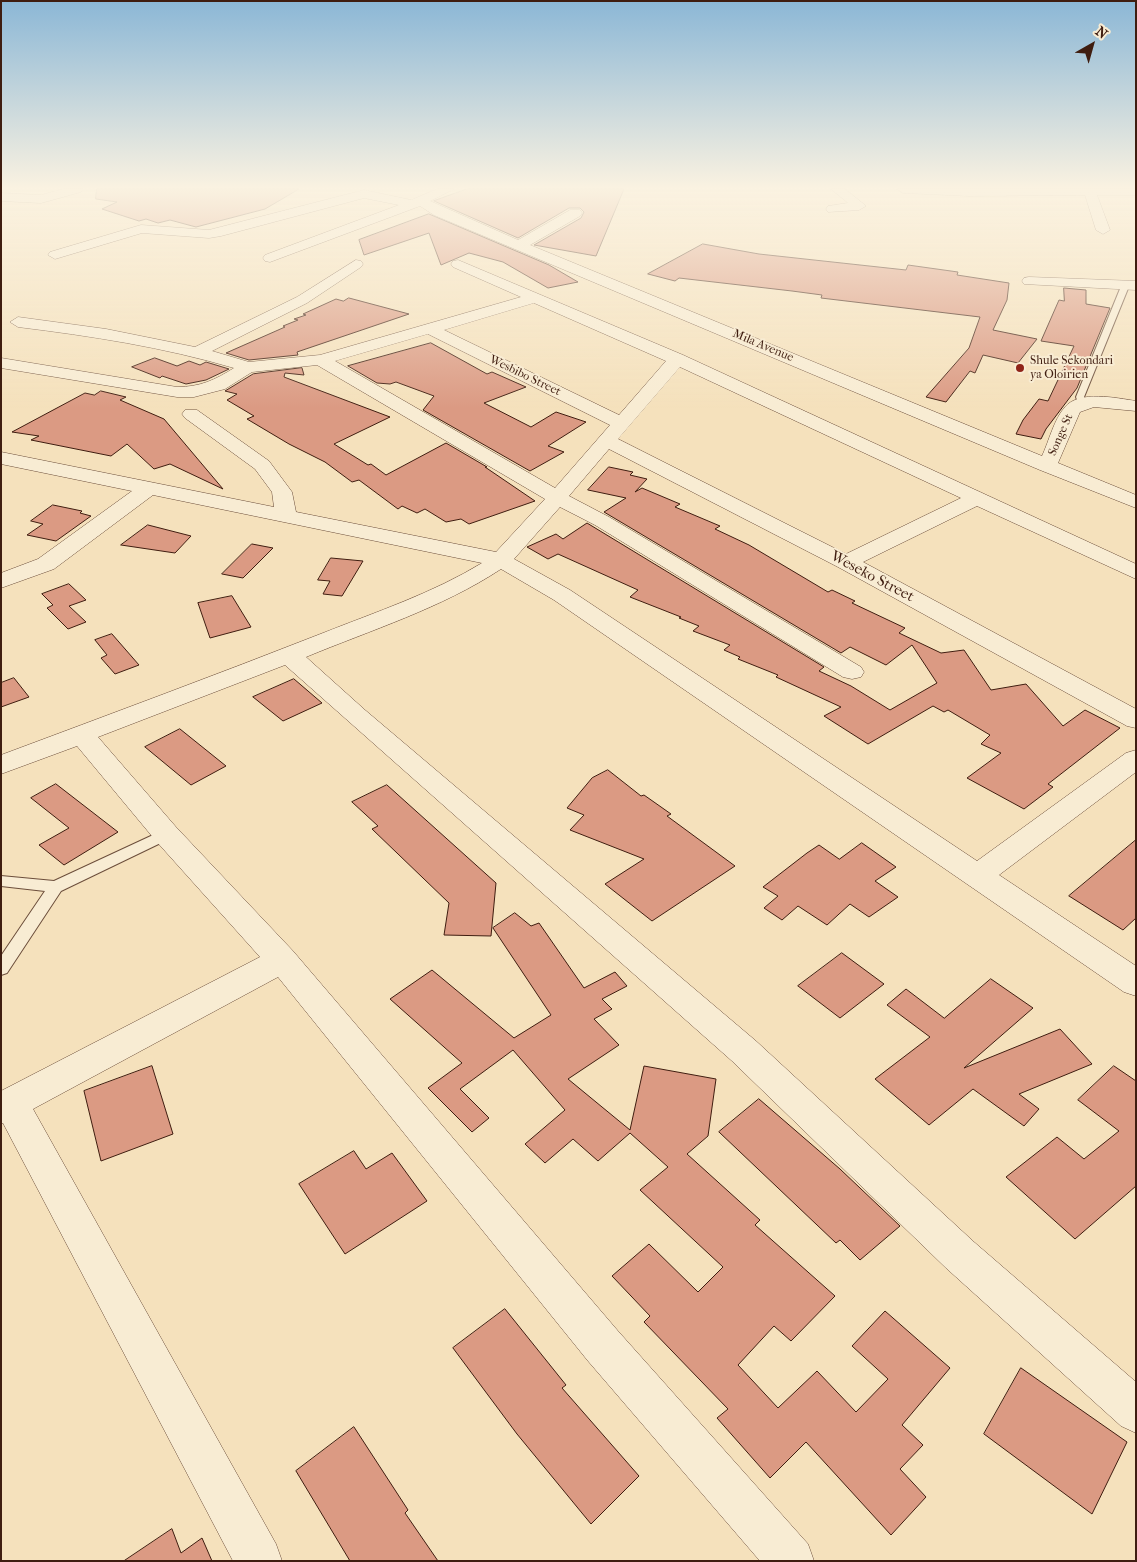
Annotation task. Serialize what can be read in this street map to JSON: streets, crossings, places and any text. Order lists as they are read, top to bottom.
{
  "streets": {
    "street": [
      "Mila Avenue",
      "Wesbibo Street",
      "Songe St",
      "Weseko Street"
    ]
  },
  "crossings": [
    ["Mila Avenue", "Songe St"]
  ],
  "places": ["Shule Sekondari ya Oloirien"],
  "north": "top right"
}
